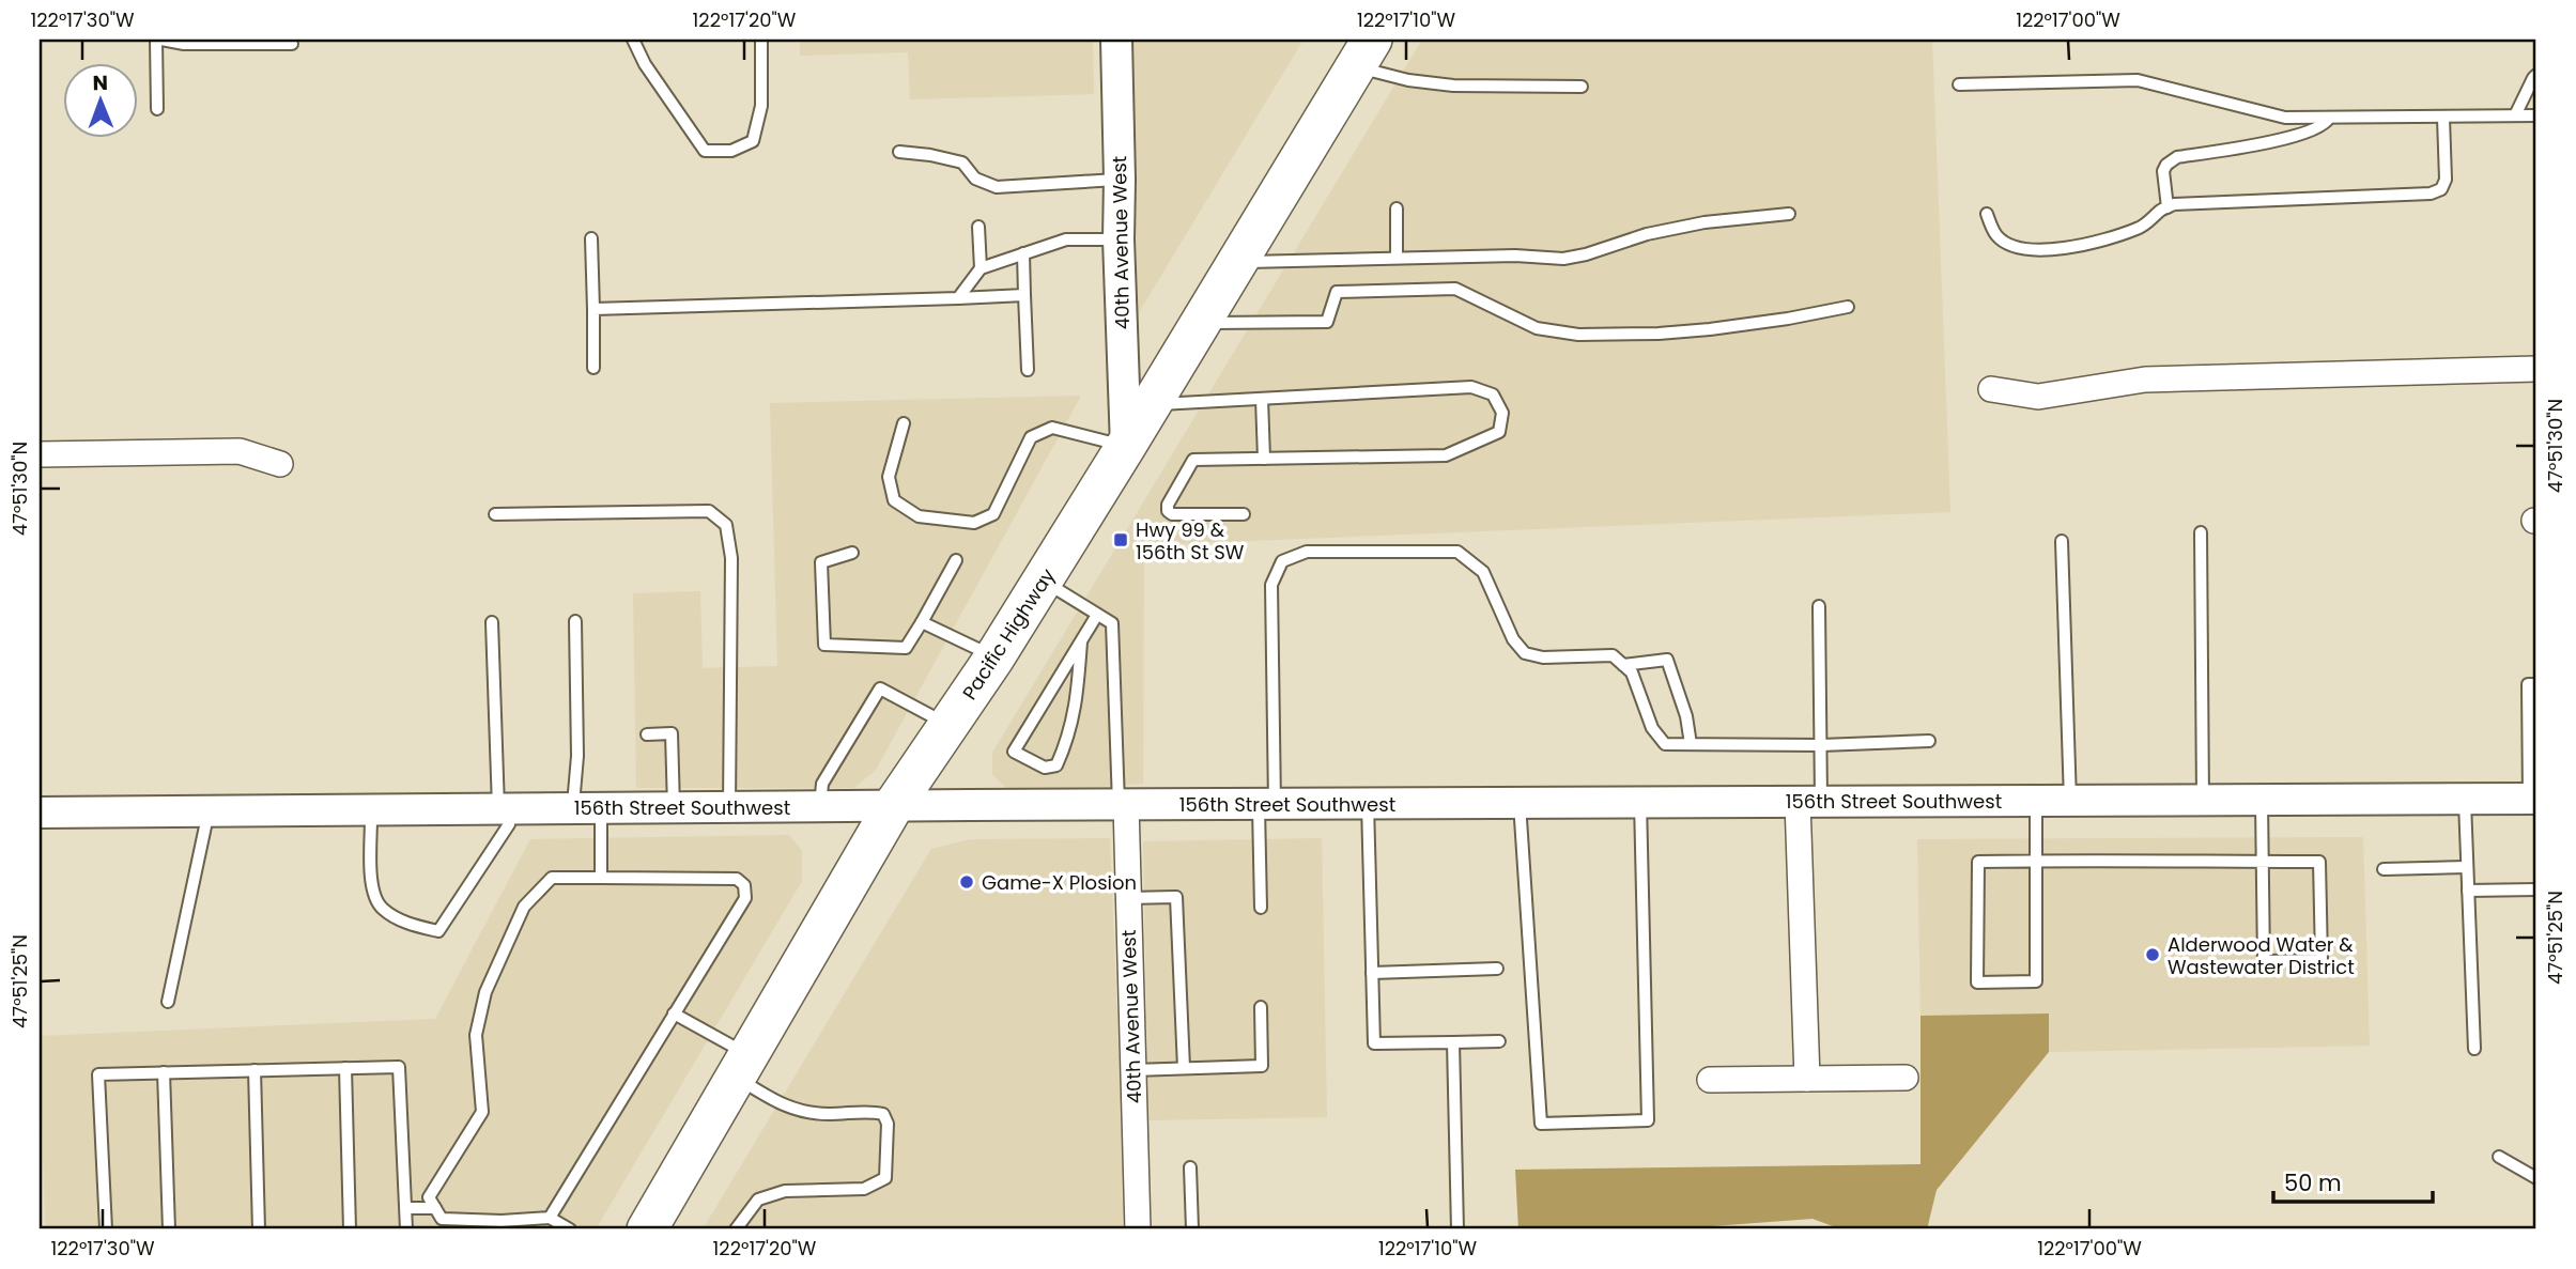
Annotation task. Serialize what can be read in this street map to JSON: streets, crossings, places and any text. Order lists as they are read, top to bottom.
{
  "streets": {
    "highway": ["Pacific Highway"],
    "street": ["40th Avenue West", "156th Street Southwest"]
  },
  "crossings": [
    ["40th Avenue West", "Pacific Highway"],
    ["40th Avenue West", "156th Street Southwest"],
    ["Pacific Highway", "156th Street Southwest"]
  ],
  "places": {
    "transit": ["Hwy 99 & 156th St SW"],
    "other": ["Game-X Plosion", "Alderwood Water & Wastewater District"]
  },
  "scale_bar": "50 m",
  "north": "top",
  "coordinates": [
    "122°17'30\"W",
    "122°17'20\"W",
    "122°17'10\"W",
    "122°17'00\"W",
    "47°51'30\"N",
    "47°51'25\"N"
  ]
}
